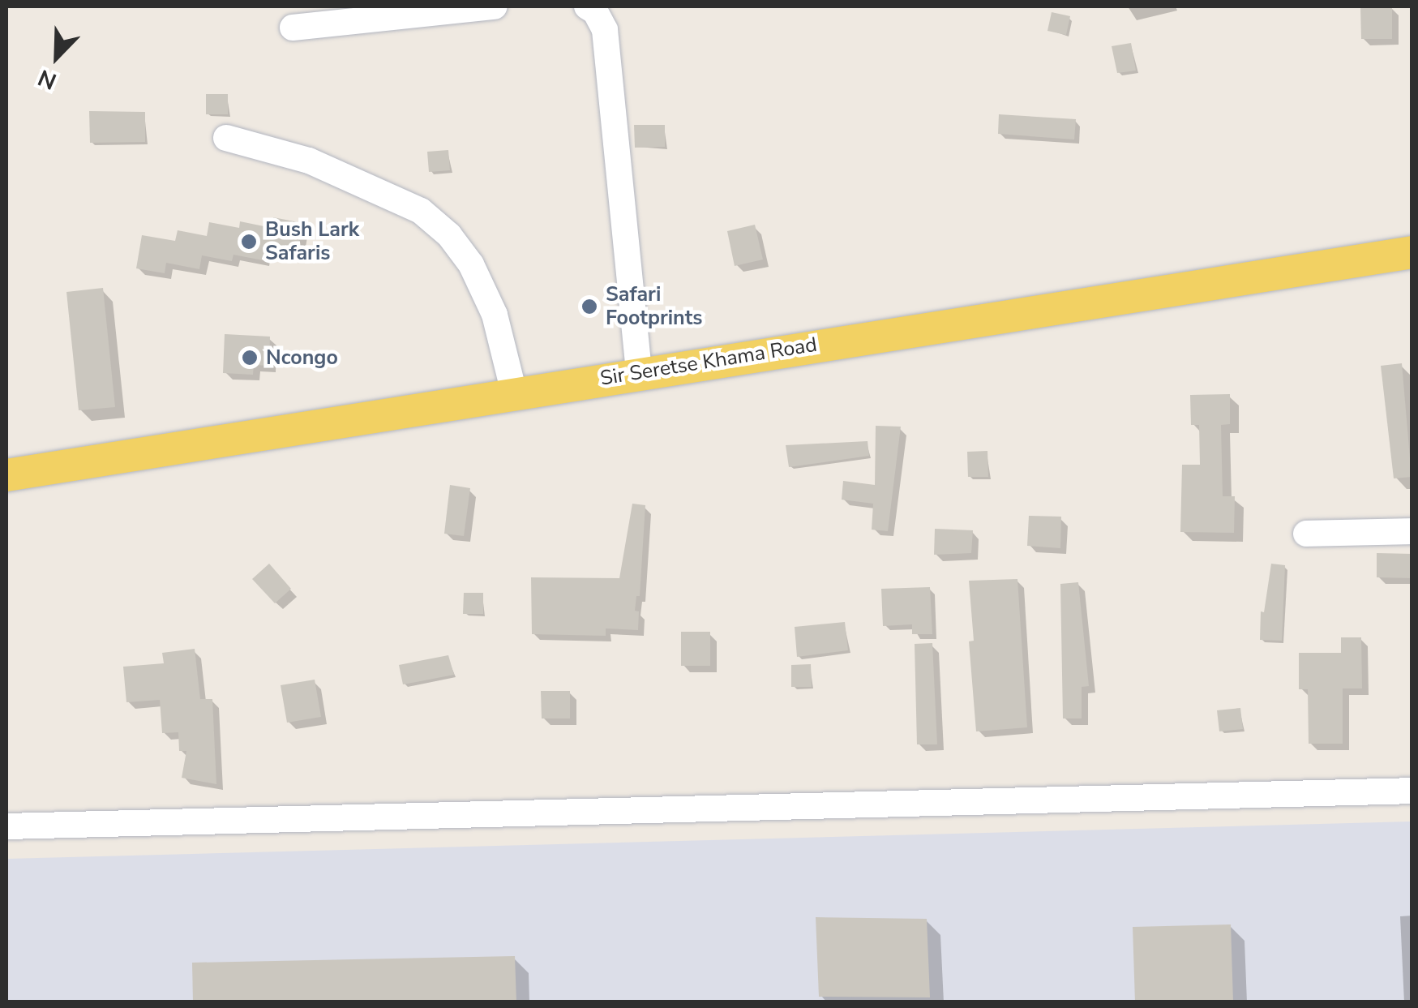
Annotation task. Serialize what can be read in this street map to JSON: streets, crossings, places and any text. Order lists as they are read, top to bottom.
{
  "streets": {
    "main road": ["Sir Seretse Khama Road"]
  },
  "places": ["Bush Lark Safaris", "Safari Footprints", "Ncongo"],
  "north": "bottom left"
}
